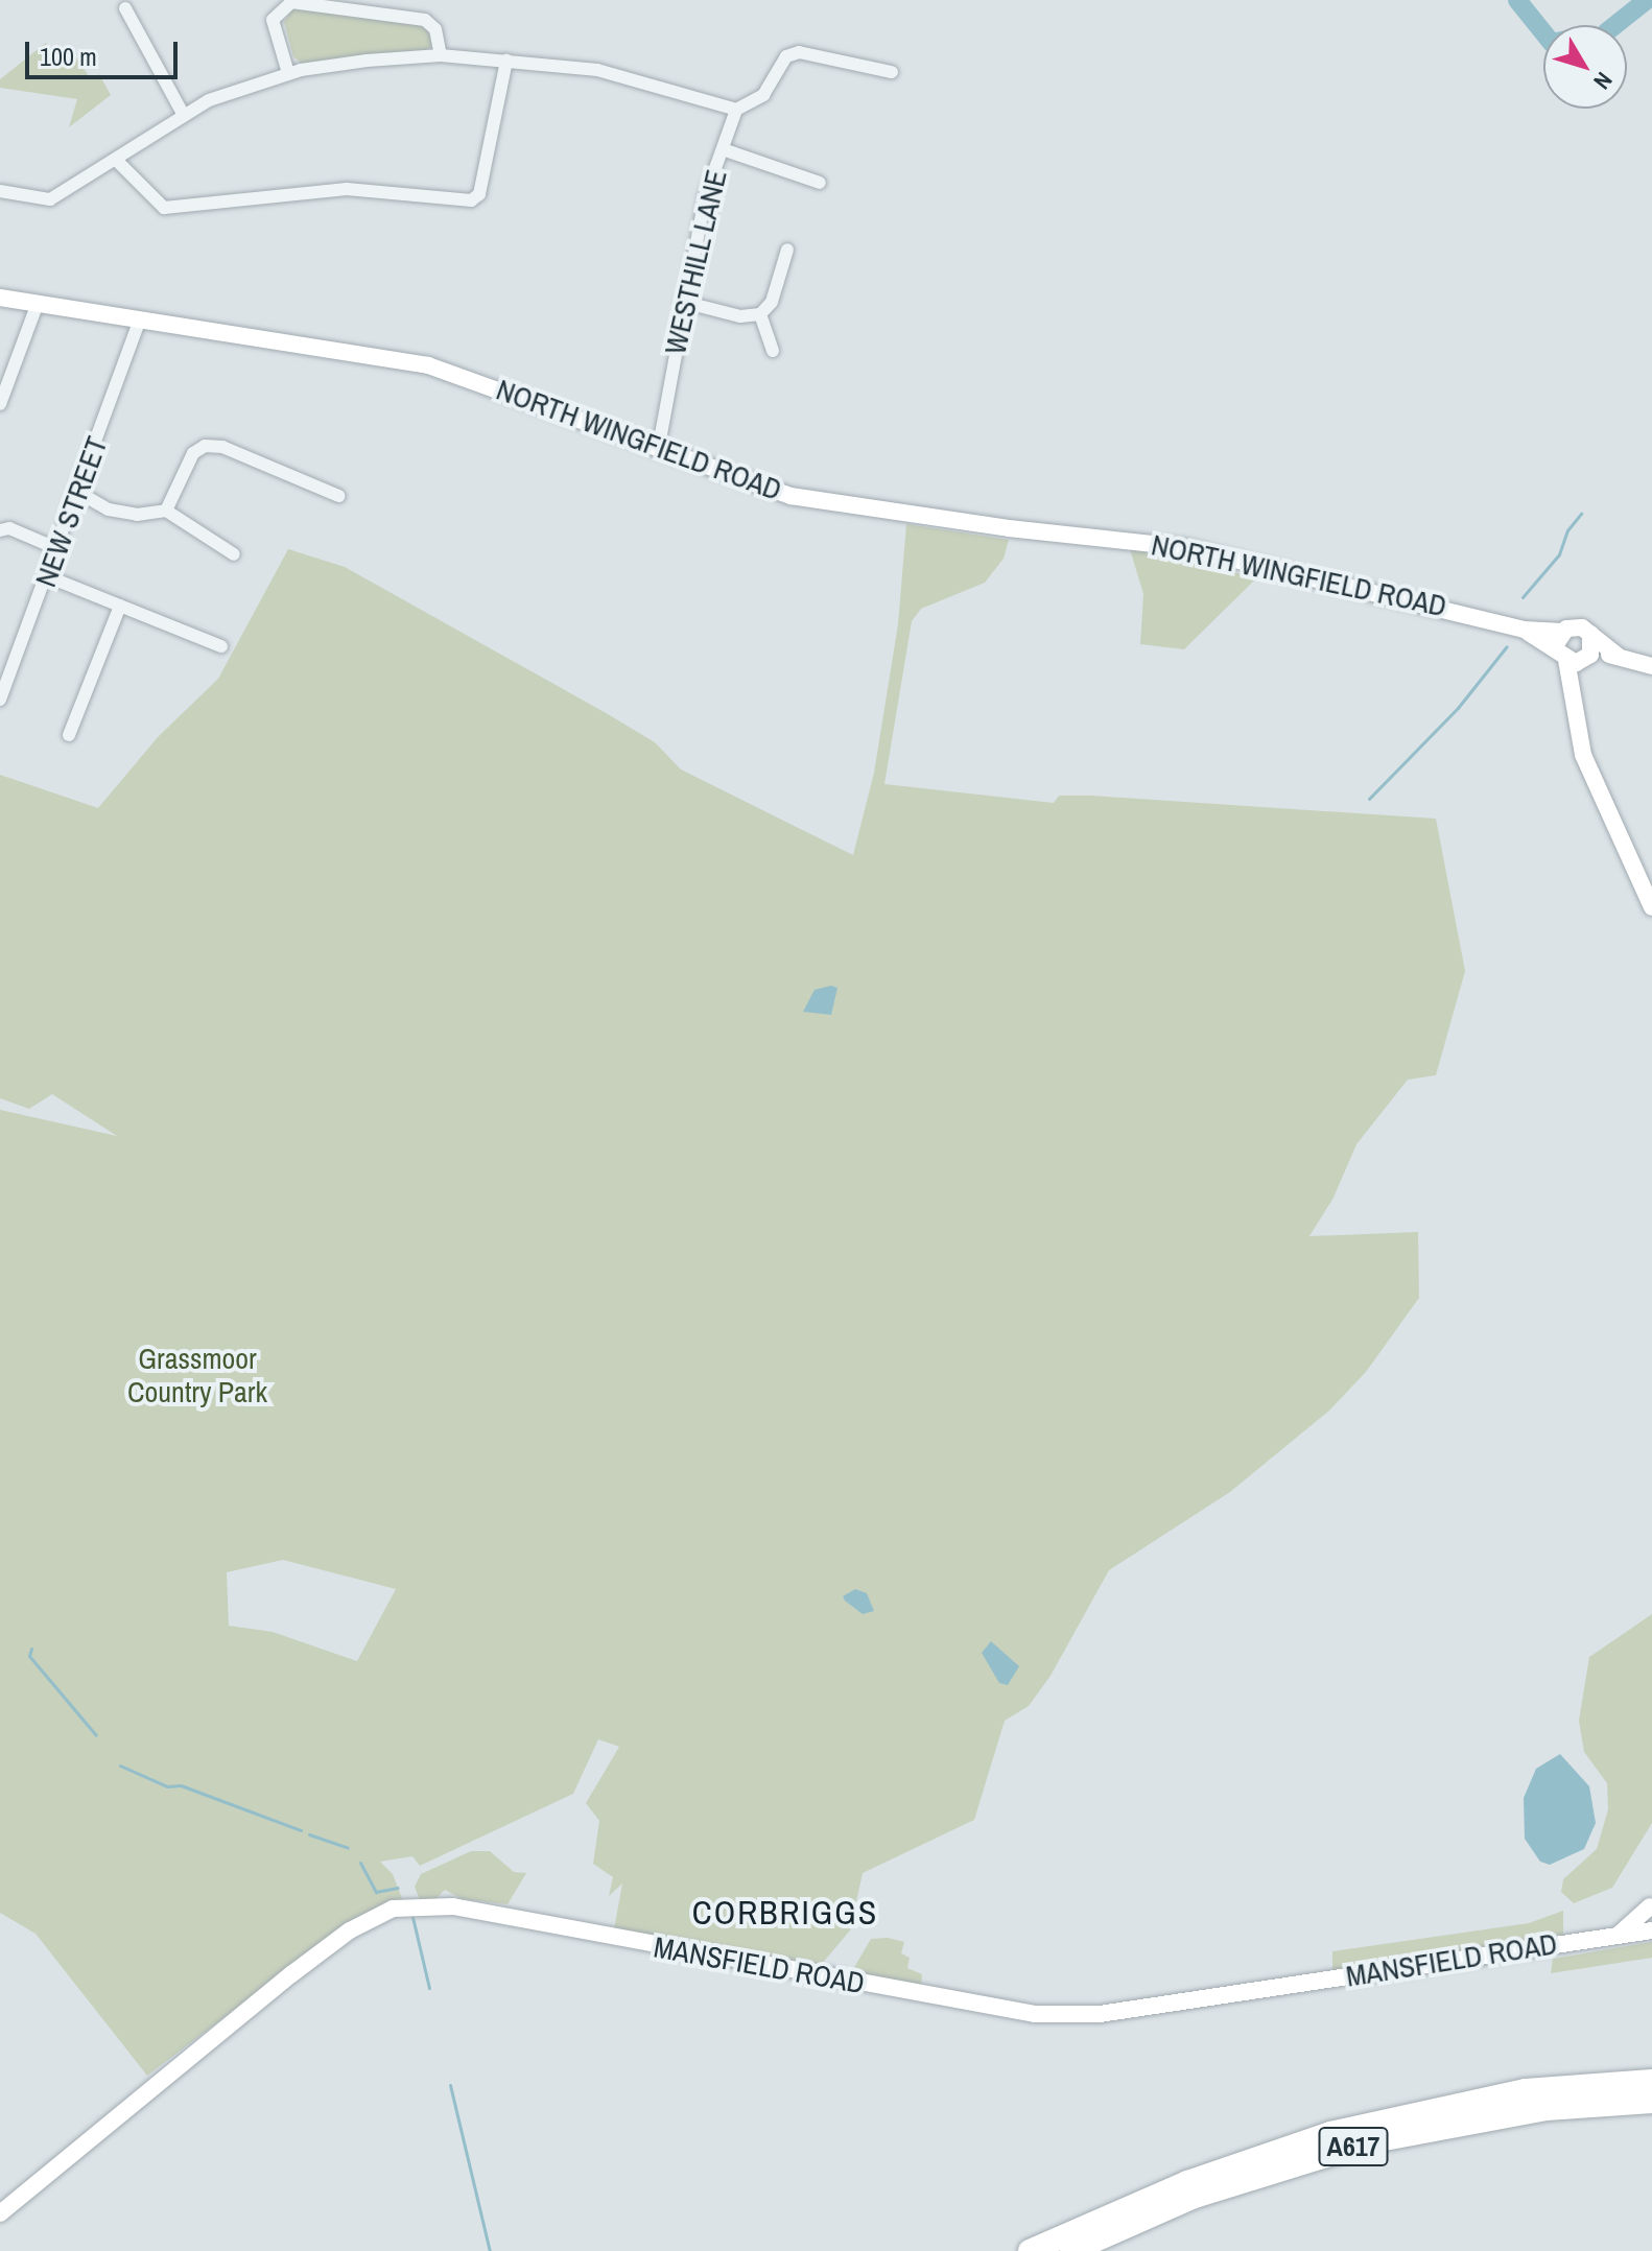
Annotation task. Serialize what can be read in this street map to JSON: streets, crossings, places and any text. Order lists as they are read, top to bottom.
{
  "streets": {
    "highway": ["A617"],
    "main road": ["NORTH WINGFIELD ROAD", "MANSFIELD ROAD"],
    "street": ["WESTHILL LANE", "NEW STREET"]
  },
  "crossings": [
    ["WESTHILL LANE", "NORTH WINGFIELD ROAD"],
    ["NORTH WINGFIELD ROAD", "NEW STREET"]
  ],
  "districts": ["CORBRIGGS"],
  "parks": ["Grassmoor Country Park"],
  "scale_bar": "100 m",
  "north": "bottom right"
}
